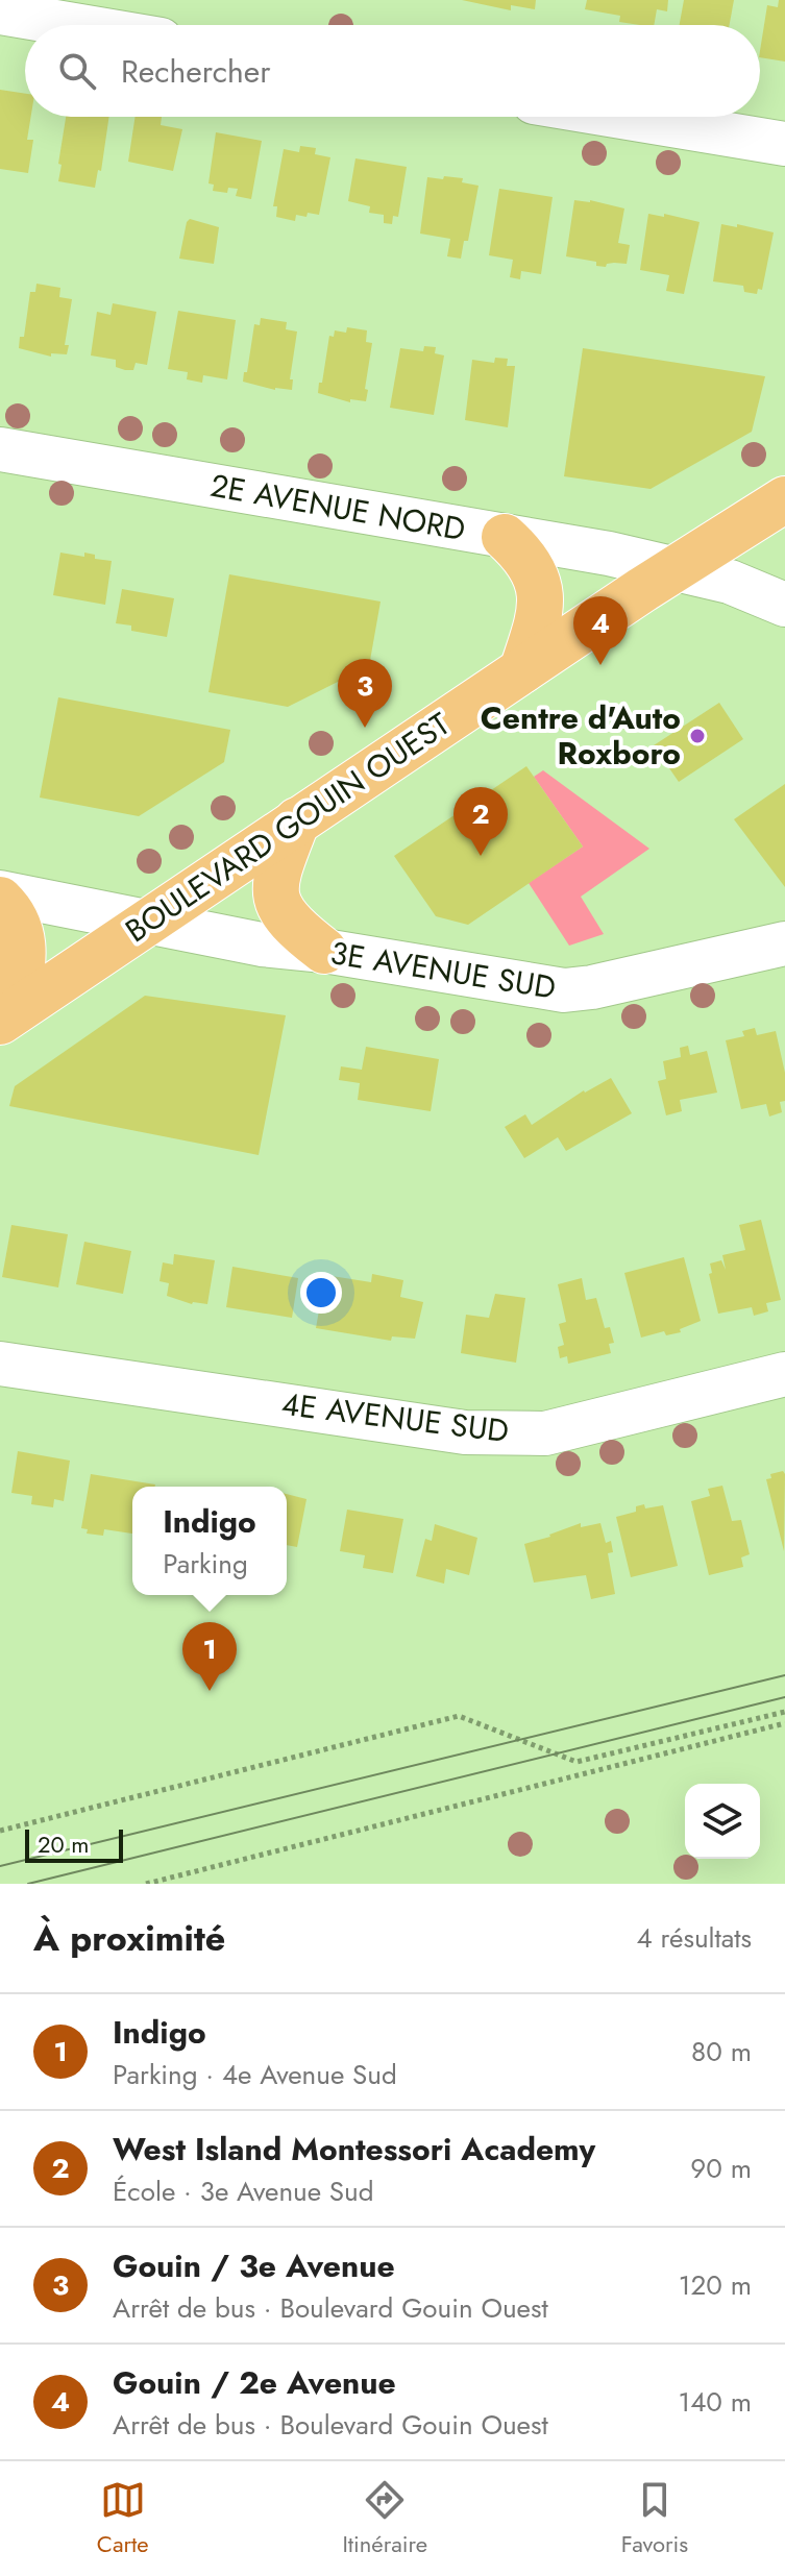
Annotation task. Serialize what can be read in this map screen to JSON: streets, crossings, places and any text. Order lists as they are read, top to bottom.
{
  "streets": {
    "main road": ["BOULEVARD GOUIN OUEST"],
    "street": ["2E AVENUE NORD", "3E AVENUE SUD", "4E AVENUE SUD"]
  },
  "crossings": [
    ["2E AVENUE NORD", "BOULEVARD GOUIN OUEST"],
    ["BOULEVARD GOUIN OUEST", "3E AVENUE SUD"]
  ],
  "places": ["Centre d'Auto Roxboro"],
  "scale_bar": "20 m",
  "page": {
    "search": "Rechercher",
    "pins": [
      "4",
      "3",
      "2",
      "1"
    ],
    "popup": ["Indigo", "Parking"],
    "scale": "20 m",
    "heading": ["À proximité", "4 résultats"],
    "list": [
      {
        "mark": "1",
        "name": "Indigo",
        "note": "Parking · 4e Avenue Sud",
        "value": "80 m"
      },
      {
        "mark": "2",
        "name": "West Island Montessori Academy",
        "note": "École · 3e Avenue Sud",
        "value": "90 m"
      },
      {
        "mark": "3",
        "name": "Gouin / 3e Avenue",
        "note": "Arrêt de bus · Boulevard Gouin Ouest",
        "value": "120 m"
      },
      {
        "mark": "4",
        "name": "Gouin / 2e Avenue",
        "note": "Arrêt de bus · Boulevard Gouin Ouest",
        "value": "140 m"
      }
    ],
    "nav": ["Carte", "Itinéraire", "Favoris"]
  }
}
